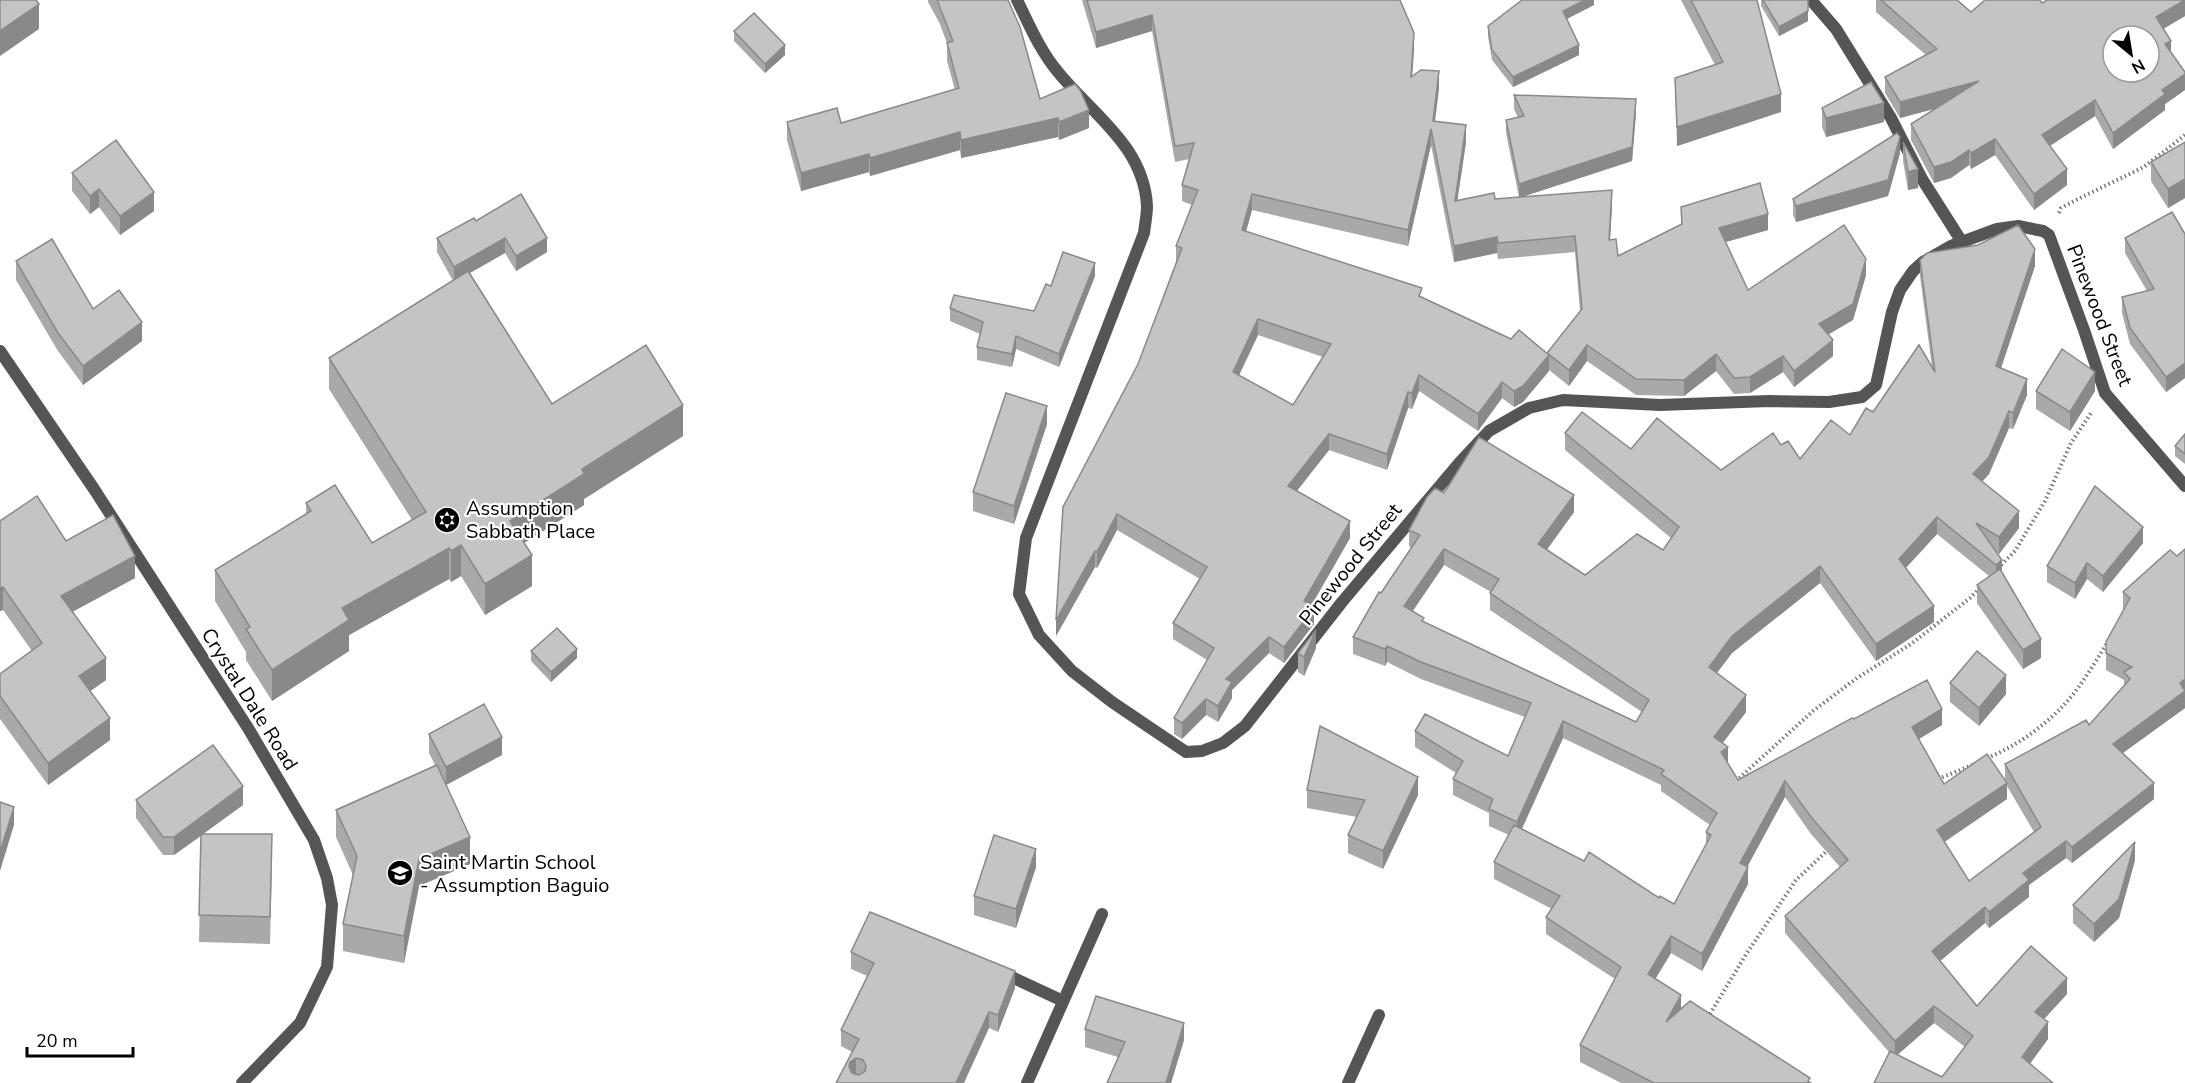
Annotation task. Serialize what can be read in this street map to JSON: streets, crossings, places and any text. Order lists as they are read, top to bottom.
{
  "streets": {
    "street": ["Pinewood Street", "Crystal Dale Road"]
  },
  "places": {
    "synagogue": ["Assumption Sabbath Place"],
    "school or university": ["Saint Martin School - Assumption Baguio"]
  },
  "scale_bar": "20 m",
  "north": "bottom right"
}
